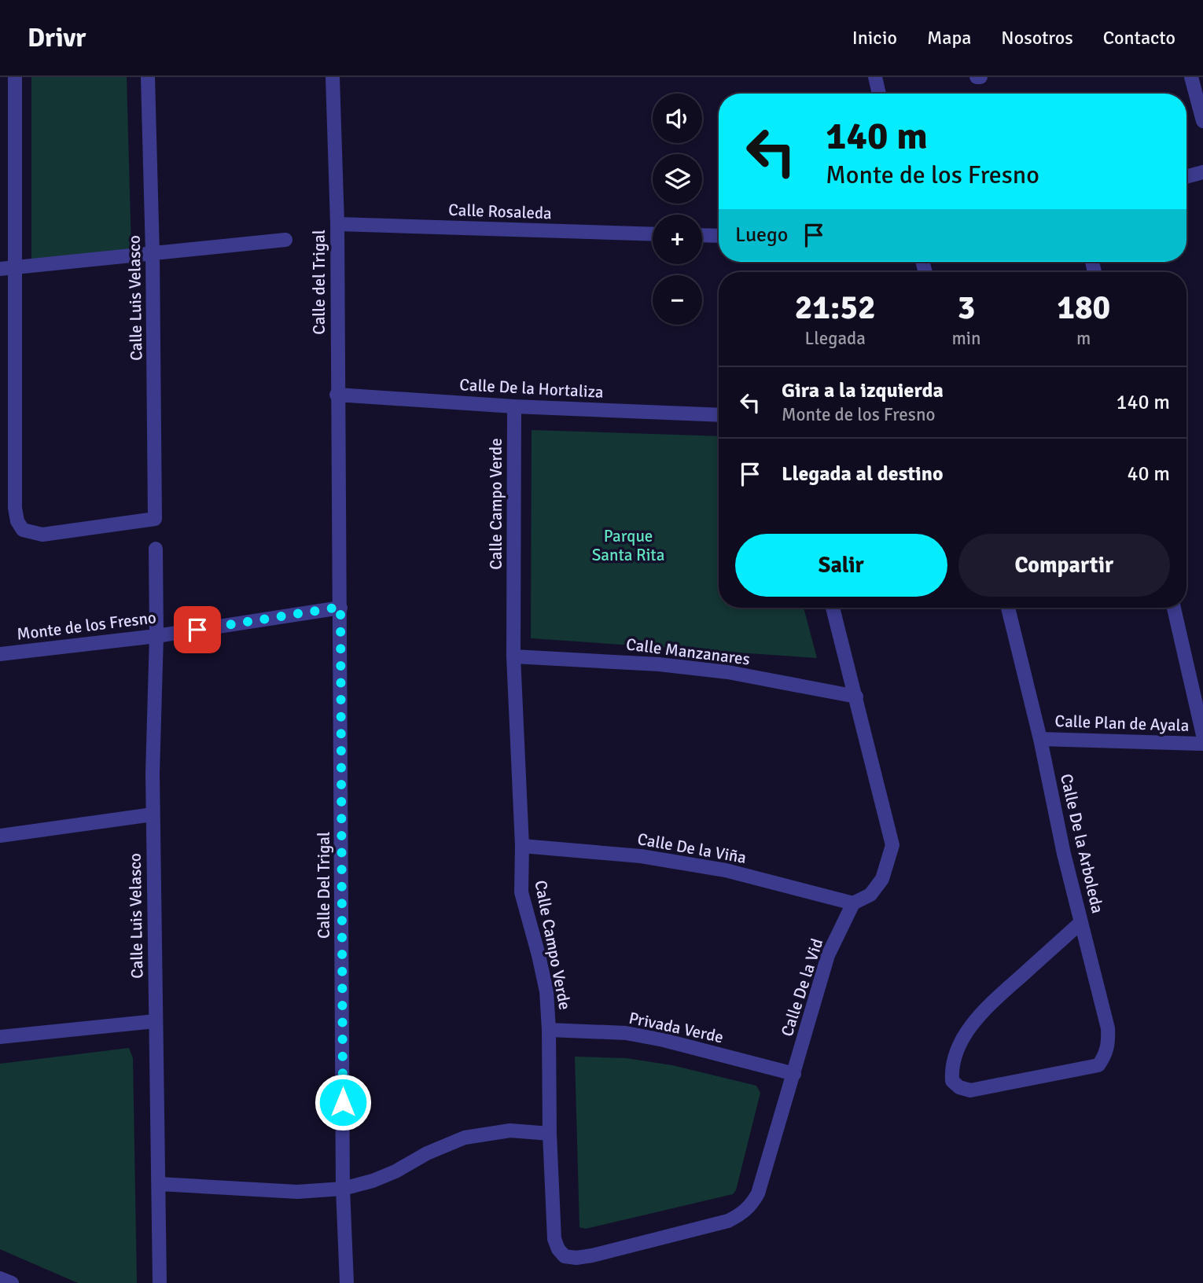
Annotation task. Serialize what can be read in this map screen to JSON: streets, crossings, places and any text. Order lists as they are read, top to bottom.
{
  "streets": {
    "street": [
      "Calle Rosaleda",
      "Calle del Trigal",
      "Calle Luis Velasco",
      "Calle De la Hortaliza",
      "Calle Campo Verde",
      "Monte de los Fresno",
      "Calle Manzanares",
      "Calle Plan de Ayala",
      "Calle De la Arboleda",
      "Calle De la Viña",
      "Calle Del Trigal",
      "Calle De la Vid",
      "Privada Verde"
    ]
  },
  "crossings": [
    ["Calle Rosaleda", "Calle del Trigal"],
    ["Calle del Trigal", "Calle De la Hortaliza"],
    ["Calle del Trigal", "Calle Del Trigal"],
    ["Calle Luis Velasco", "Monte de los Fresno"],
    ["Calle De la Hortaliza", "Calle Campo Verde"],
    ["Calle Campo Verde", "Calle Manzanares"],
    ["Calle Campo Verde", "Calle De la Viña"],
    ["Calle Campo Verde", "Calle De la Vid"],
    ["Calle Campo Verde", "Privada Verde"],
    ["Monte de los Fresno", "Calle Del Trigal"],
    ["Calle Manzanares", "Calle De la Vid"],
    ["Calle Plan de Ayala", "Calle De la Arboleda"],
    ["Calle De la Viña", "Calle De la Vid"],
    ["Calle De la Vid", "Privada Verde"]
  ],
  "parks": ["Parque Santa Rita"],
  "page": {
    "header": "Drivr",
    "nav": [
      "Inicio",
      "Mapa",
      "Nosotros",
      "Contacto"
    ],
    "map_buttons": ["+", "−"],
    "turn": ["140 m", "Monte de los Fresno"],
    "then": "Luego",
    "eta": [
      "21:52",
      "Llegada",
      "3",
      "min",
      "180",
      "m"
    ],
    "list": [
      {
        "name": "Gira a la izquierda",
        "note": "Monte de los Fresno",
        "value": "140 m"
      },
      {
        "name": "Llegada al destino",
        "value": "40 m"
      }
    ],
    "buttons": ["Salir", "Compartir"]
  }
}
